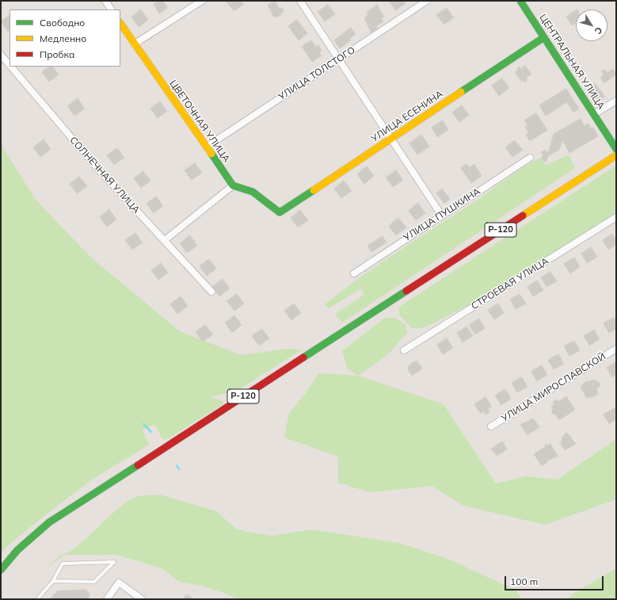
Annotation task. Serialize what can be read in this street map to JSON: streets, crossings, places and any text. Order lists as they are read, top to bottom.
{
  "streets": {
    "street": [
      "ЦЕНТРАЛЬНАЯ УЛИЦА",
      "УЛИЦА ТОЛСТОГО",
      "УЛИЦА ЕСЕНИНА",
      "ЦВЕТОЧНАЯ УЛИЦА",
      "СОЛНЕЧНАЯ УЛИЦА",
      "УЛИЦА ПУШКИНА",
      "Р-120",
      "СТРОЕВАЯ УЛИЦА",
      "УЛИЦА МИРОСЛАВСКОЙ"
    ]
  },
  "crossings": [
    ["ЦЕНТРАЛЬНАЯ УЛИЦА", "УЛИЦА ЕСЕНИНА"],
    ["УЛИЦА ТОЛСТОГО", "ЦВЕТОЧНАЯ УЛИЦА"],
    ["УЛИЦА ЕСЕНИНА", "ЦВЕТОЧНАЯ УЛИЦА"]
  ],
  "legend": ["Свободно", "Медленно", "Пробка"],
  "scale_bar": "100 m",
  "north": "bottom right"
}
